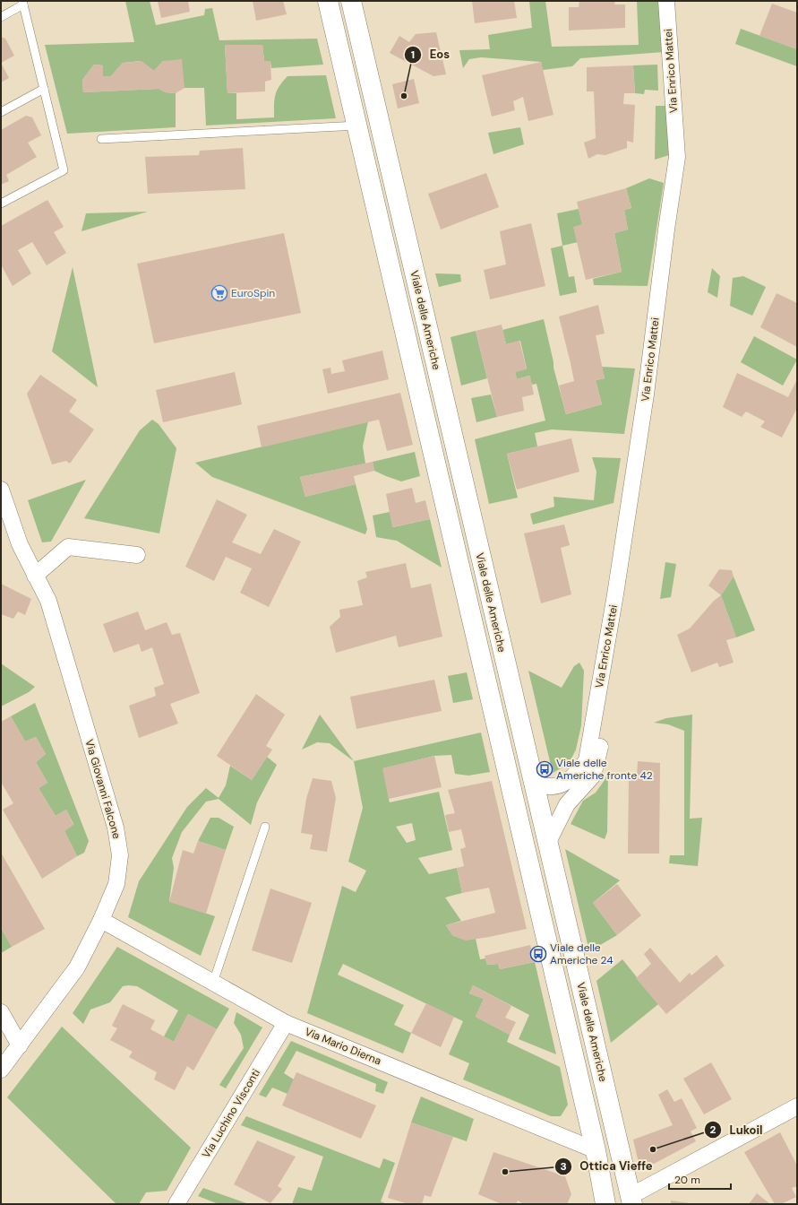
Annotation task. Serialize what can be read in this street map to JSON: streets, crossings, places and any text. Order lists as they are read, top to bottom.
{
  "streets": {
    "main road": ["Viale delle Americhe"],
    "street": [
      "Via Enrico Mattei",
      "Via Giovanni Falcone",
      "Via Mario Dierna",
      "Via Luchino Visconti"
    ]
  },
  "crossings": [
    ["Via Enrico Mattei", "Viale delle Americhe"],
    ["Viale delle Americhe", "Via Mario Dierna"],
    ["Via Giovanni Falcone", "Via Mario Dierna"],
    ["Via Mario Dierna", "Via Luchino Visconti"]
  ],
  "places": {
    "other": ["Eos", "Lukoil", "Ottica Vieffe"],
    "supermarket": ["EuroSpin"],
    "bus stop": ["Viale delle Americhe fronte 42", "Viale delle Americhe 24"]
  },
  "scale_bar": "20 m"
}
